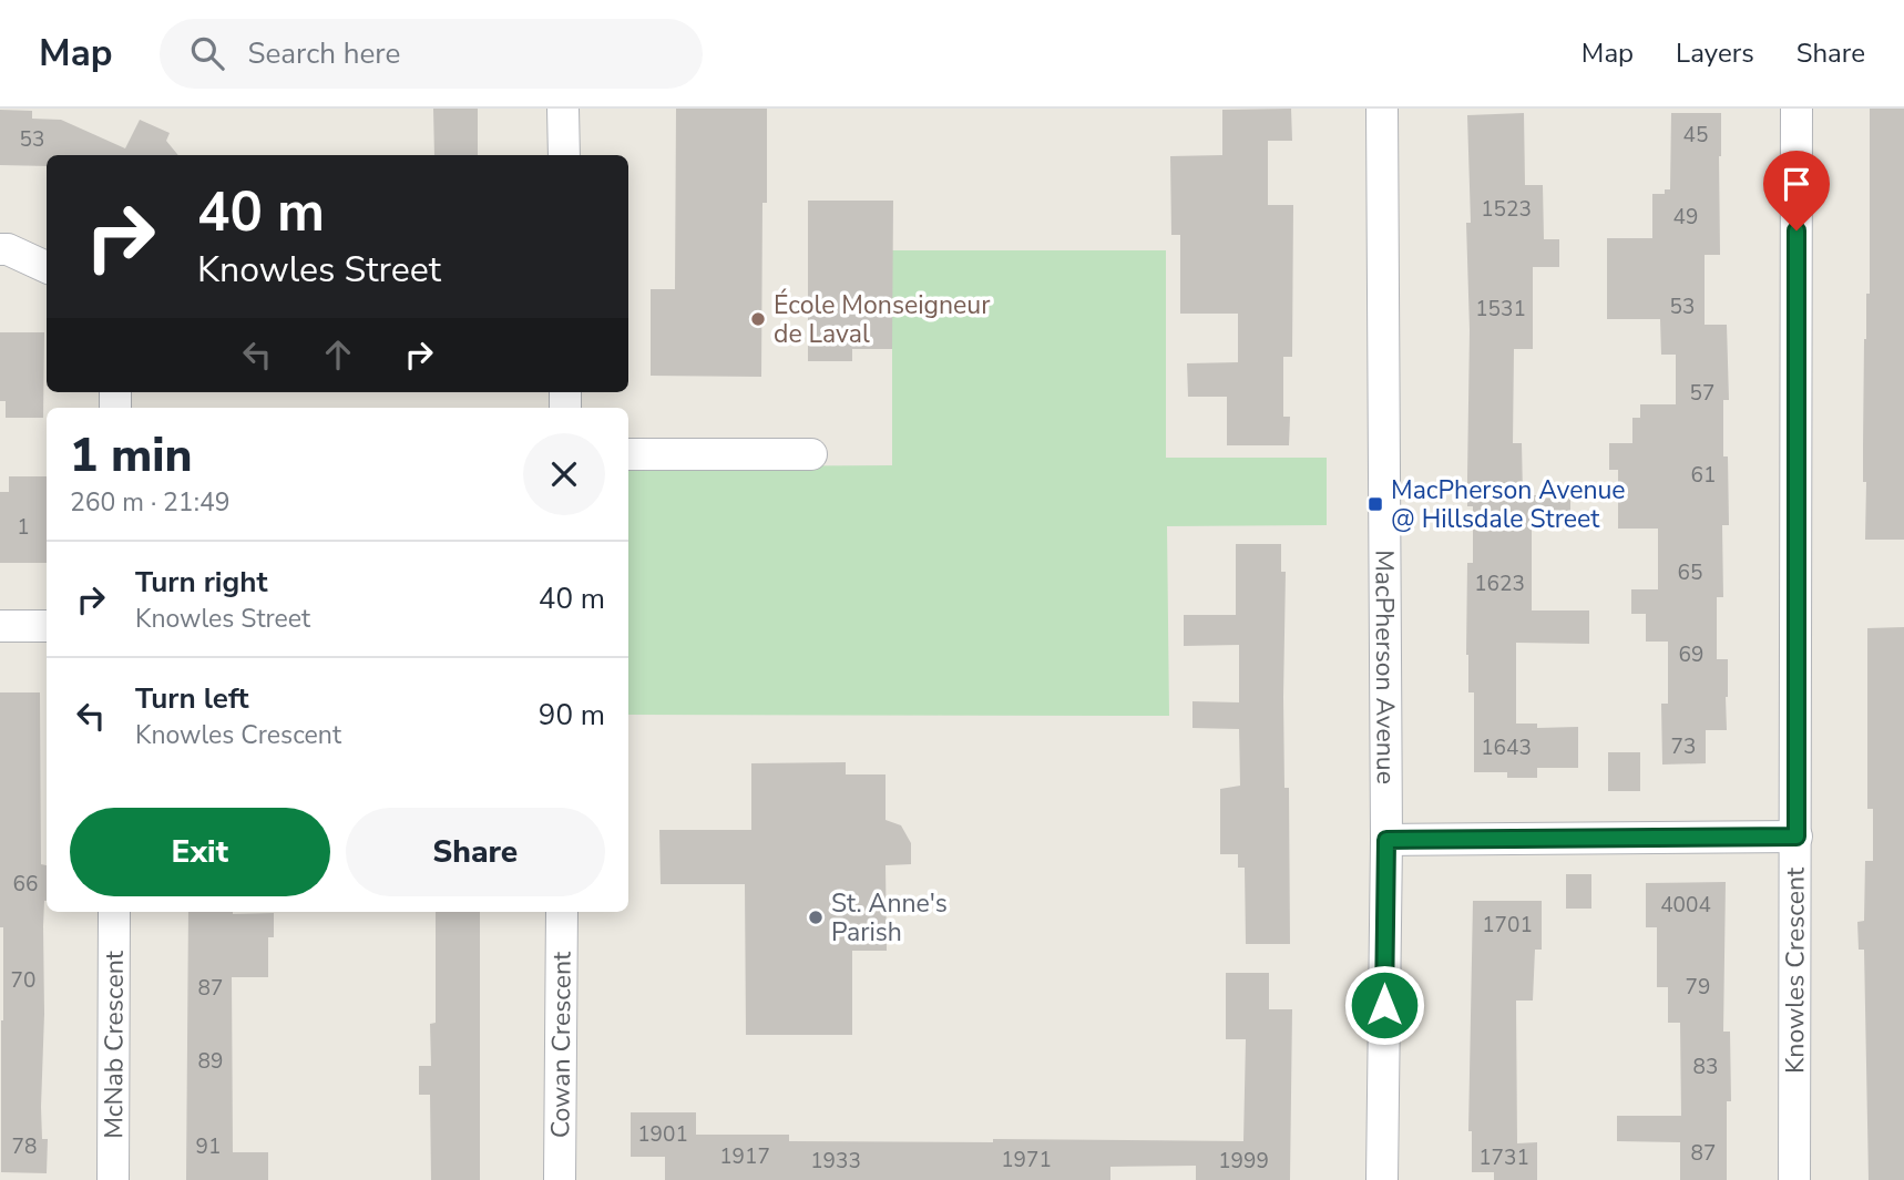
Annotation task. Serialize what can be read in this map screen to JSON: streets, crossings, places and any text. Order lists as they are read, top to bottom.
{
  "streets": {
    "street": [
      "MacPherson Avenue",
      "Knowles Crescent",
      "McNab Crescent",
      "Cowan Crescent"
    ]
  },
  "places": {
    "other": ["École Monseigneur de Laval", "St. Anne's Parish"],
    "transit": ["MacPherson Avenue @ Hillsdale Street"]
  },
  "house_numbers": [
    "45",
    "53",
    "1523",
    "49",
    "53",
    "1531",
    "57",
    "61",
    "1",
    "65",
    "1623",
    "69",
    "73",
    "1643",
    "66",
    "4004",
    "1701",
    "70",
    "79",
    "87",
    "89",
    "83",
    "1901",
    "78",
    "91",
    "87",
    "1917",
    "1731",
    "1971",
    "1933",
    "1999"
  ],
  "page": {
    "header": "Map",
    "search": "Search here",
    "nav": ["Map", "Layers", "Share"],
    "turn": ["40 m", "Knowles Street"],
    "heading": ["1 min", "260 m · 21:49"],
    "list": [
      {
        "name": "Turn right",
        "note": "Knowles Street",
        "value": "40 m"
      },
      {
        "name": "Turn left",
        "note": "Knowles Crescent",
        "value": "90 m"
      }
    ],
    "buttons": ["Exit", "Share"]
  }
}
